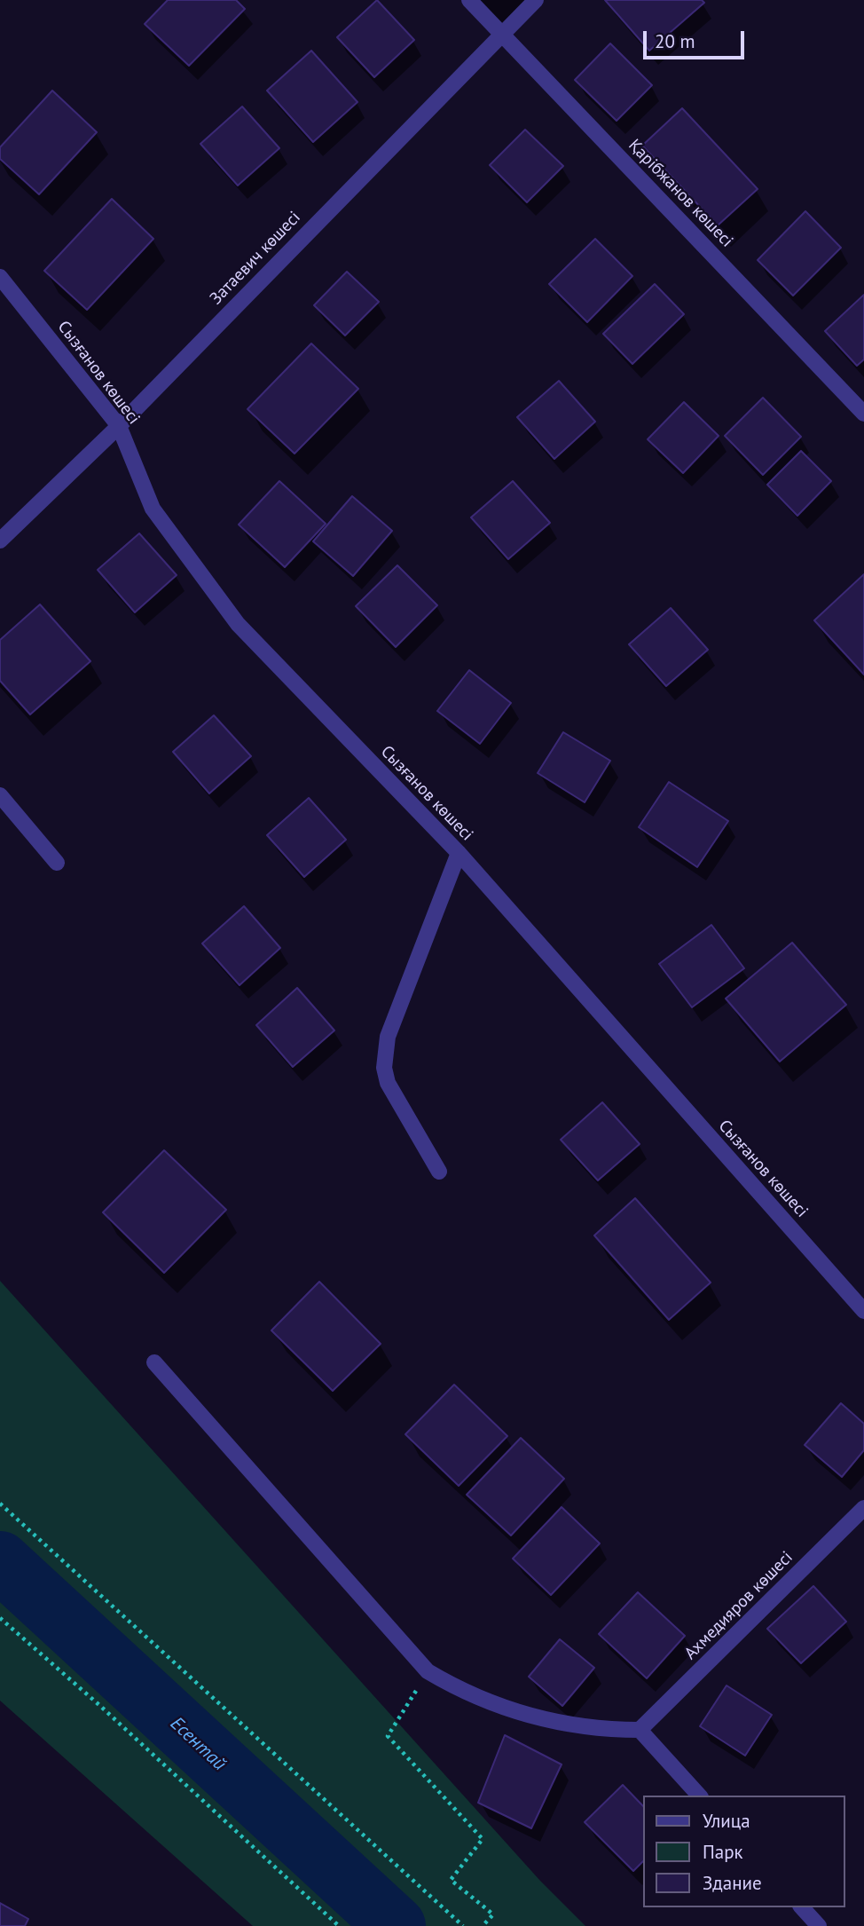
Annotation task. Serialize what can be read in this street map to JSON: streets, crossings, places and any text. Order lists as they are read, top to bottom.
{
  "streets": {
    "street": [
      "Қарібжанов көшесі",
      "Затаевич көшесі",
      "Сызғанов көшесі",
      "Ахмедияров көшесі"
    ]
  },
  "crossings": [
    ["Қарібжанов көшесі", "Затаевич көшесі"],
    ["Затаевич көшесі", "Сызғанов көшесі"]
  ],
  "water": ["Есентай"],
  "legend": ["Улица", "Парк", "Здание"],
  "scale_bar": "20 m"
}
